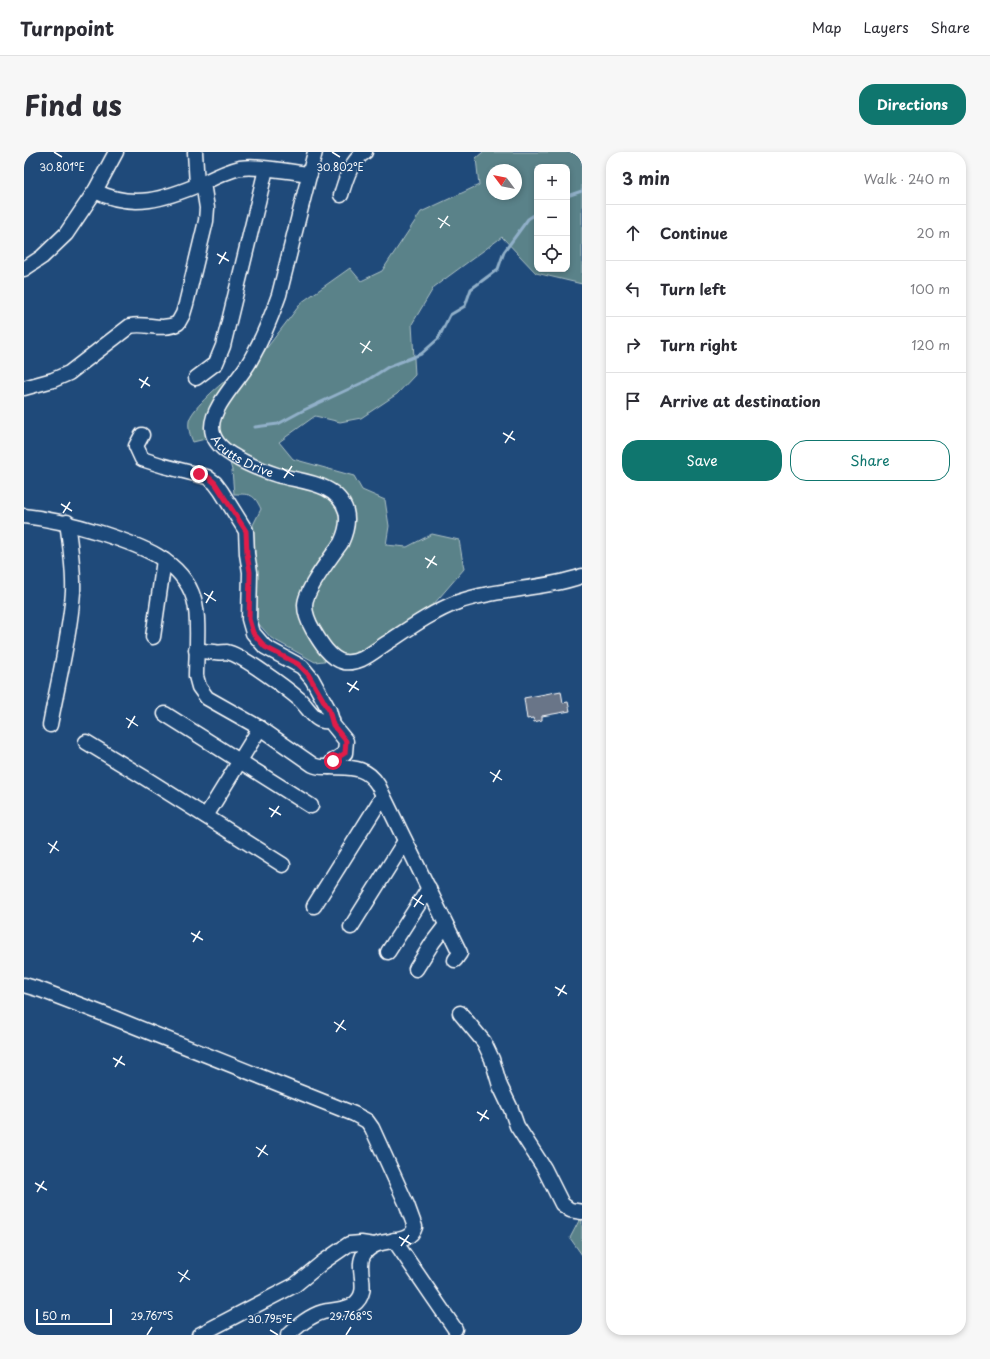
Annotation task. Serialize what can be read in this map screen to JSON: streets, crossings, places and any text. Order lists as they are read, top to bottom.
{
  "streets": {
    "street": ["Acutts Drive"]
  },
  "scale_bar": "50 m",
  "north": "top left",
  "page": {
    "header": "Turnpoint",
    "nav": ["Map", "Layers", "Share"],
    "title": "Find us",
    "buttons": [
      "Directions",
      ["Save", "Share"]
    ],
    "heading": ["3 min", "Walk · 240 m"],
    "map_buttons": ["+", "−"],
    "list": [
      ["Continue", "20 m"],
      ["Turn left", "100 m"],
      ["Turn right", "120 m"],
      "Arrive at destination"
    ],
    "scale": "50 m"
  },
  "coordinates": [
    "30.801°E",
    "30.802°E",
    "29.767°S",
    "29.768°S",
    "30.795°E"
  ]
}
